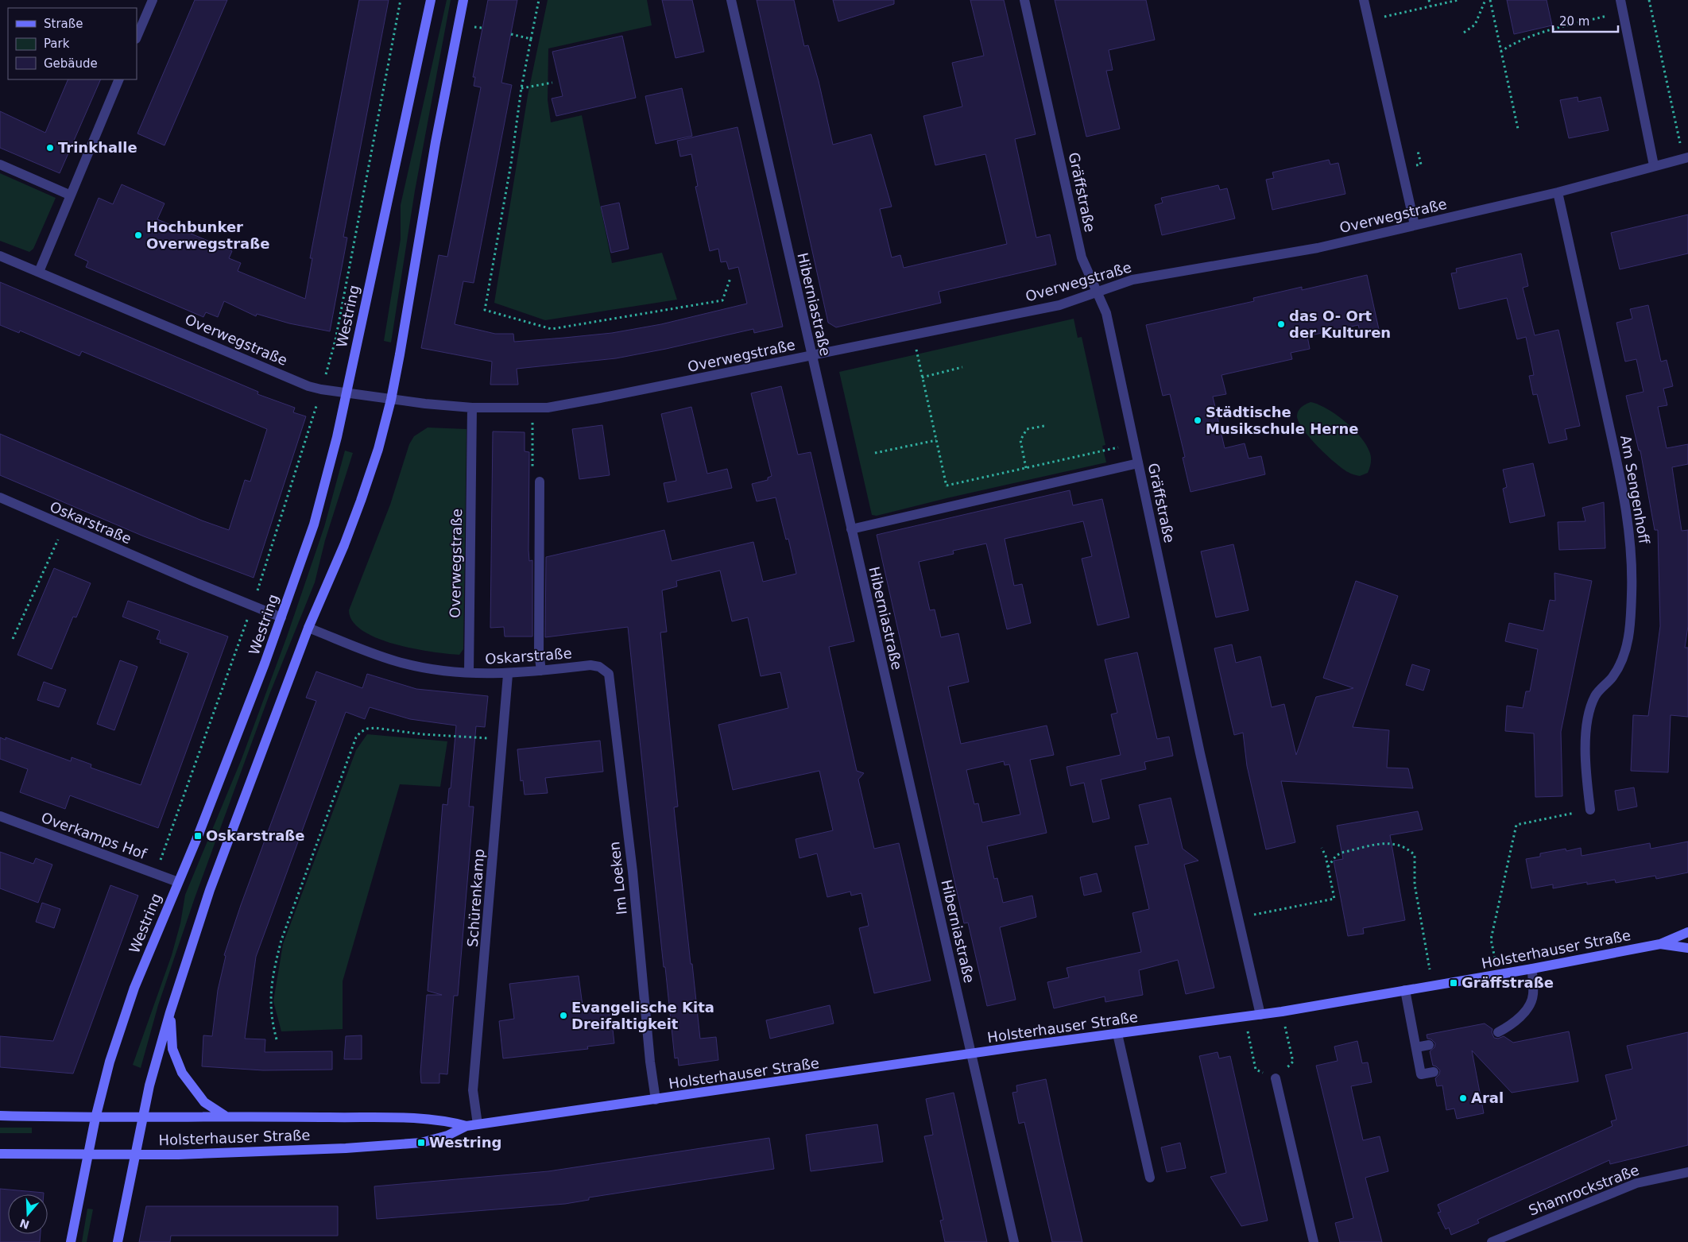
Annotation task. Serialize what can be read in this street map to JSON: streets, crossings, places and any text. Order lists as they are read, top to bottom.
{
  "streets": {
    "main road": ["Westring", "Holsterhauser Straße"],
    "street": [
      "Gräffstraße",
      "Overwegstraße",
      "Hiberniastraße",
      "Am Sengenhoff",
      "Oskarstraße",
      "Overkamps Hof",
      "Im Loeken",
      "Schürenkamp",
      "Shamrockstraße"
    ]
  },
  "crossings": [
    ["Gräffstraße", "Overwegstraße"],
    ["Gräffstraße", "Holsterhauser Straße"],
    ["Overwegstraße", "Hiberniastraße"],
    ["Overwegstraße", "Westring"],
    ["Overwegstraße", "Am Sengenhoff"],
    ["Overwegstraße", "Oskarstraße"],
    ["Hiberniastraße", "Holsterhauser Straße"],
    ["Westring", "Oskarstraße"],
    ["Westring", "Overkamps Hof"],
    ["Westring", "Holsterhauser Straße"],
    ["Oskarstraße", "Im Loeken"],
    ["Oskarstraße", "Schürenkamp"],
    ["Im Loeken", "Holsterhauser Straße"],
    ["Schürenkamp", "Holsterhauser Straße"]
  ],
  "places": {
    "other": [
      "Trinkhalle",
      "Hochbunker Overwegstraße",
      "das O- Ort der Kulturen",
      "Städtische Musikschule Herne",
      "Evangelische Kita Dreifaltigkeit",
      "Aral"
    ],
    "transit": ["Oskarstraße", "Gräffstraße", "Westring"]
  },
  "legend": ["Straße", "Park", "Gebäude"],
  "scale_bar": "20 m",
  "north": "bottom"
}
